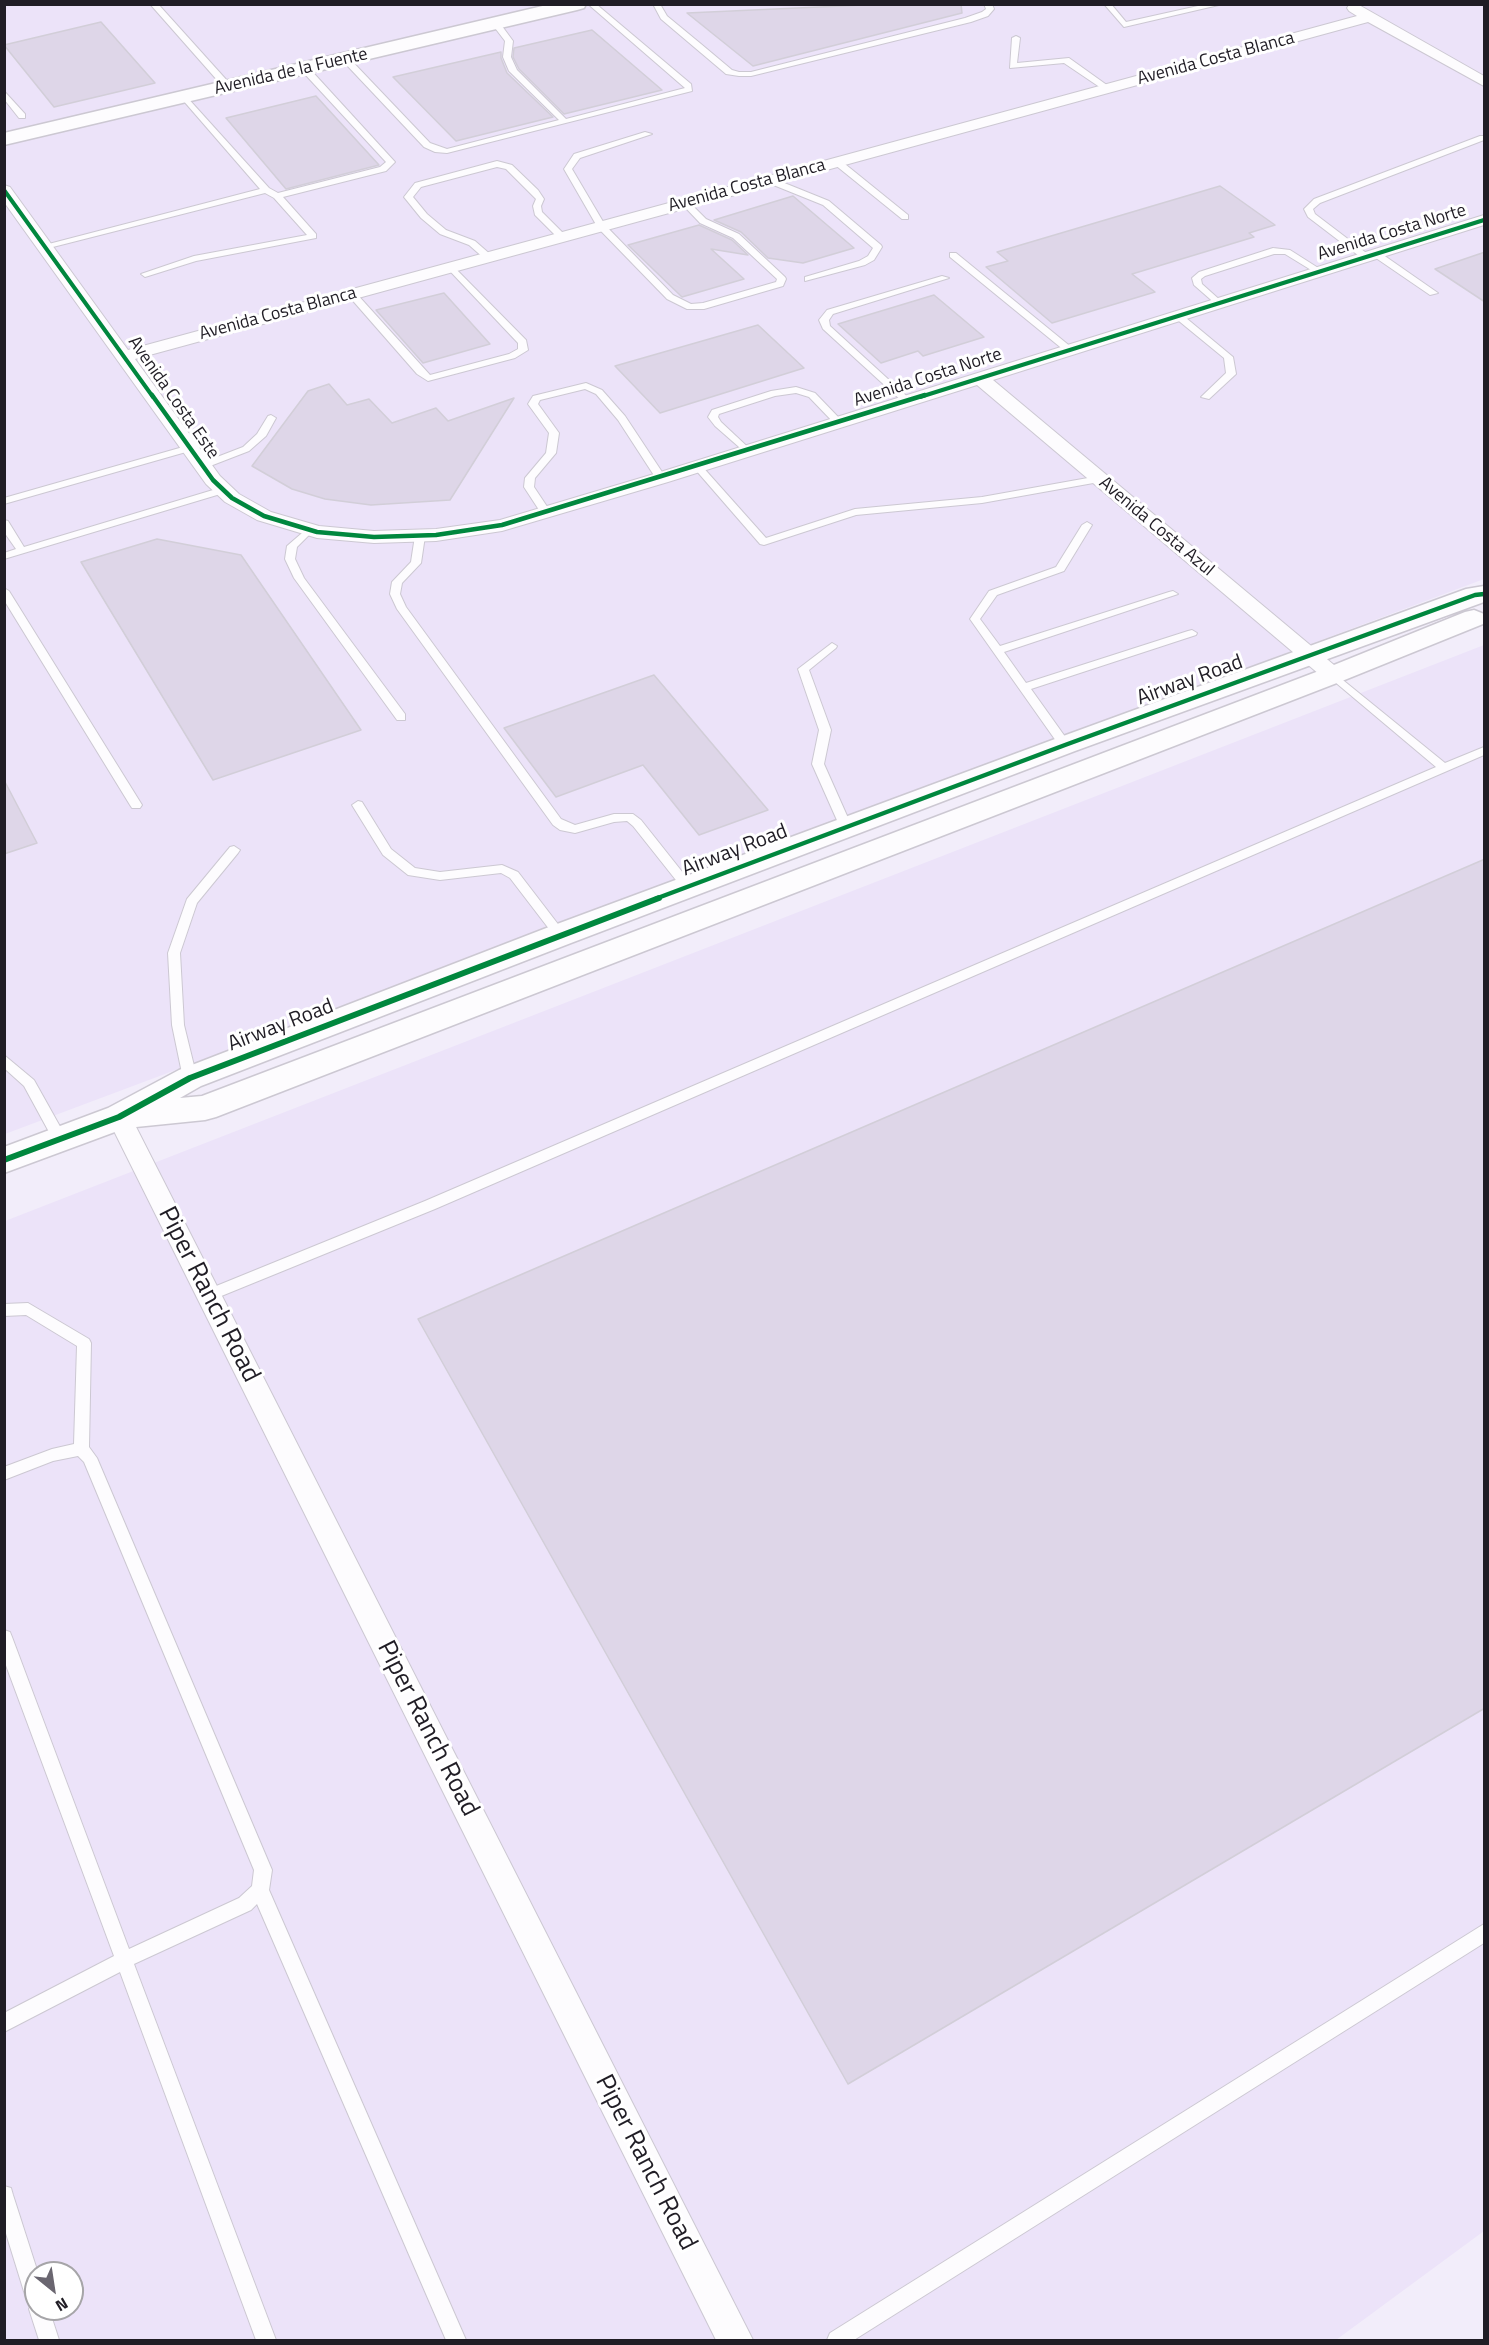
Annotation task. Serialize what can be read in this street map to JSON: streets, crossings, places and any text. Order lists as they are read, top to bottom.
{
  "streets": {
    "street": [
      "Avenida Costa Blanca",
      "Avenida de la Fuente",
      "Avenida Costa Norte",
      "Avenida Costa Este",
      "Avenida Costa Azul",
      "Airway Road",
      "Piper Ranch Road"
    ]
  },
  "crossings": [
    ["Avenida Costa Blanca", "Avenida Costa Este"],
    ["Avenida Costa Norte", "Avenida Costa Este"],
    ["Avenida Costa Norte", "Avenida Costa Azul"],
    ["Avenida Costa Azul", "Airway Road"],
    ["Airway Road", "Piper Ranch Road"]
  ],
  "north": "bottom right"
}
